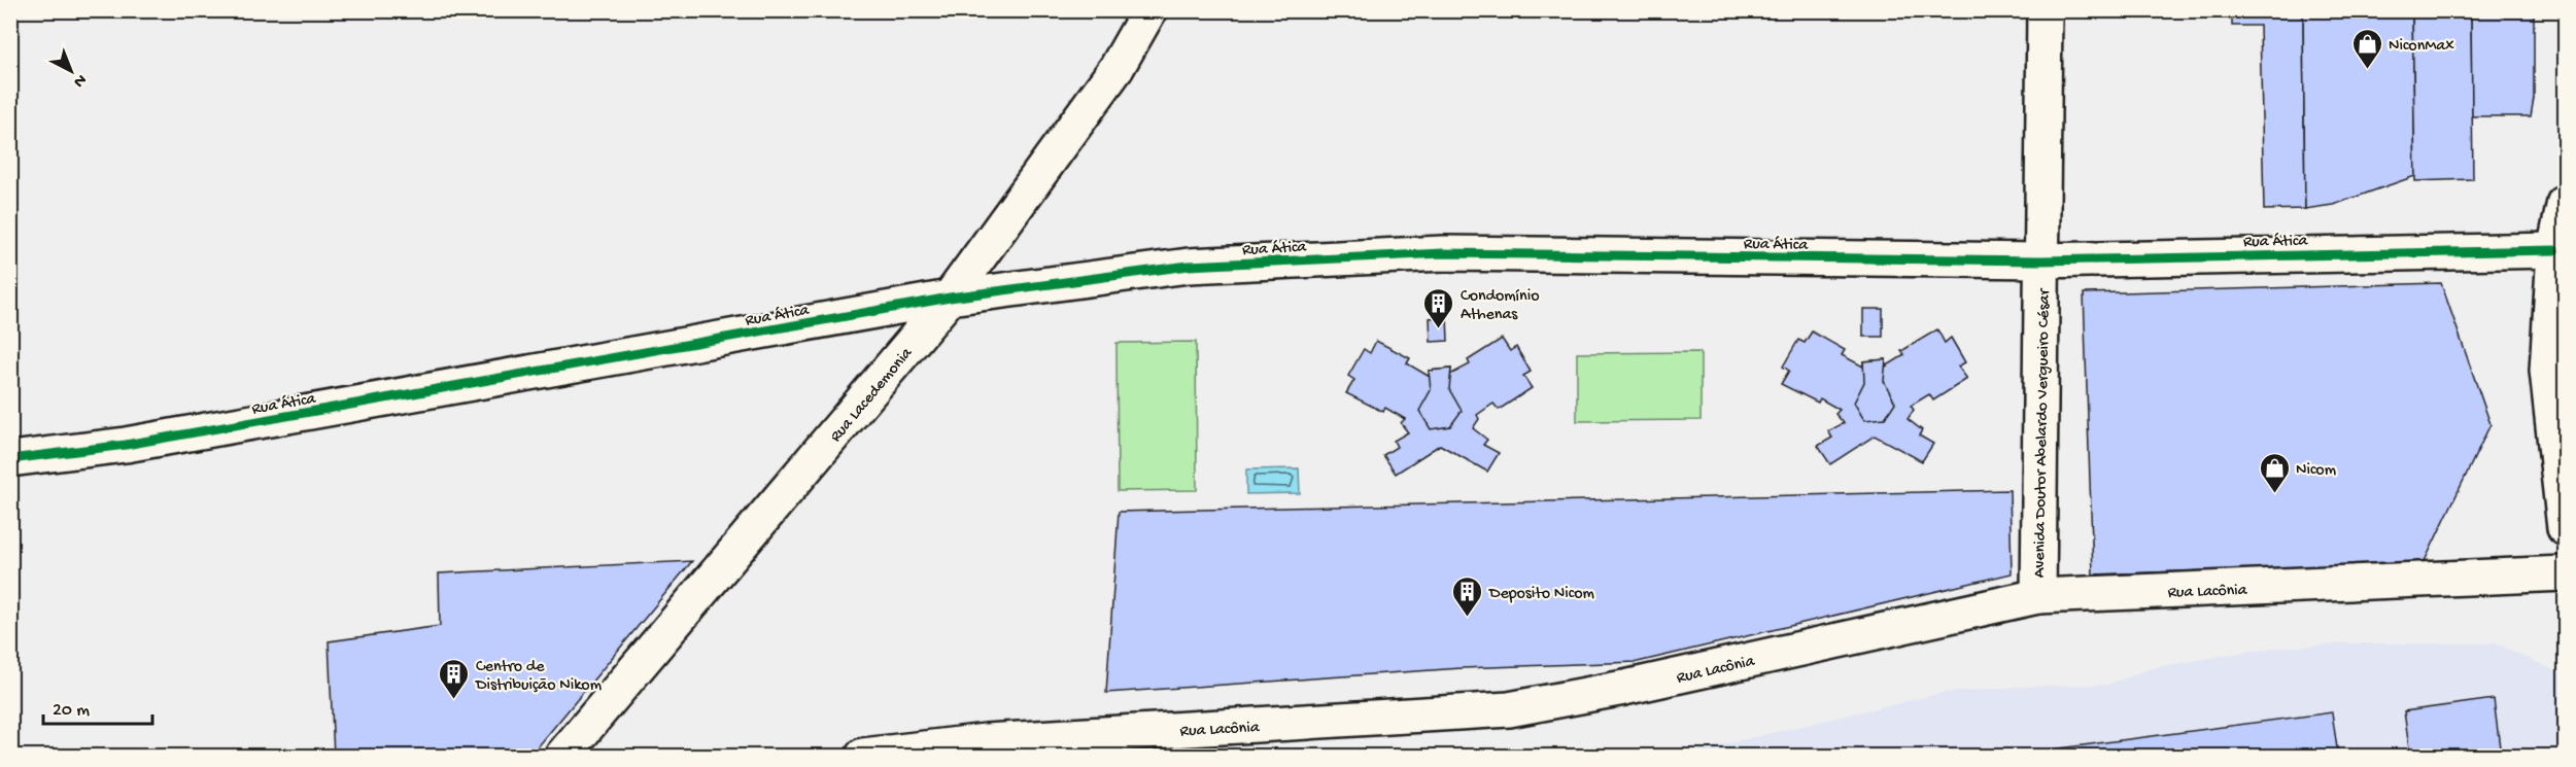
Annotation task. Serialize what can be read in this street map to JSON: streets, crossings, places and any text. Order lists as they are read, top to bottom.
{
  "streets": {
    "main road": [
      "Rua Ática",
      "Rua Lacedemonia",
      "Avenida Doutor Abelardo Vergueiro César",
      "Rua Lacônia"
    ]
  },
  "crossings": [
    ["Rua Ática", "Rua Lacedemonia"],
    ["Rua Ática", "Avenida Doutor Abelardo Vergueiro César"],
    ["Avenida Doutor Abelardo Vergueiro César", "Rua Lacônia"]
  ],
  "places": {
    "shop": ["NiconMax", "Nicom"],
    "building": ["Condomínio Athenas", "Deposito Nicom", "Centro de Distribuição Nikom"]
  },
  "scale_bar": "20 m",
  "north": "bottom right"
}
